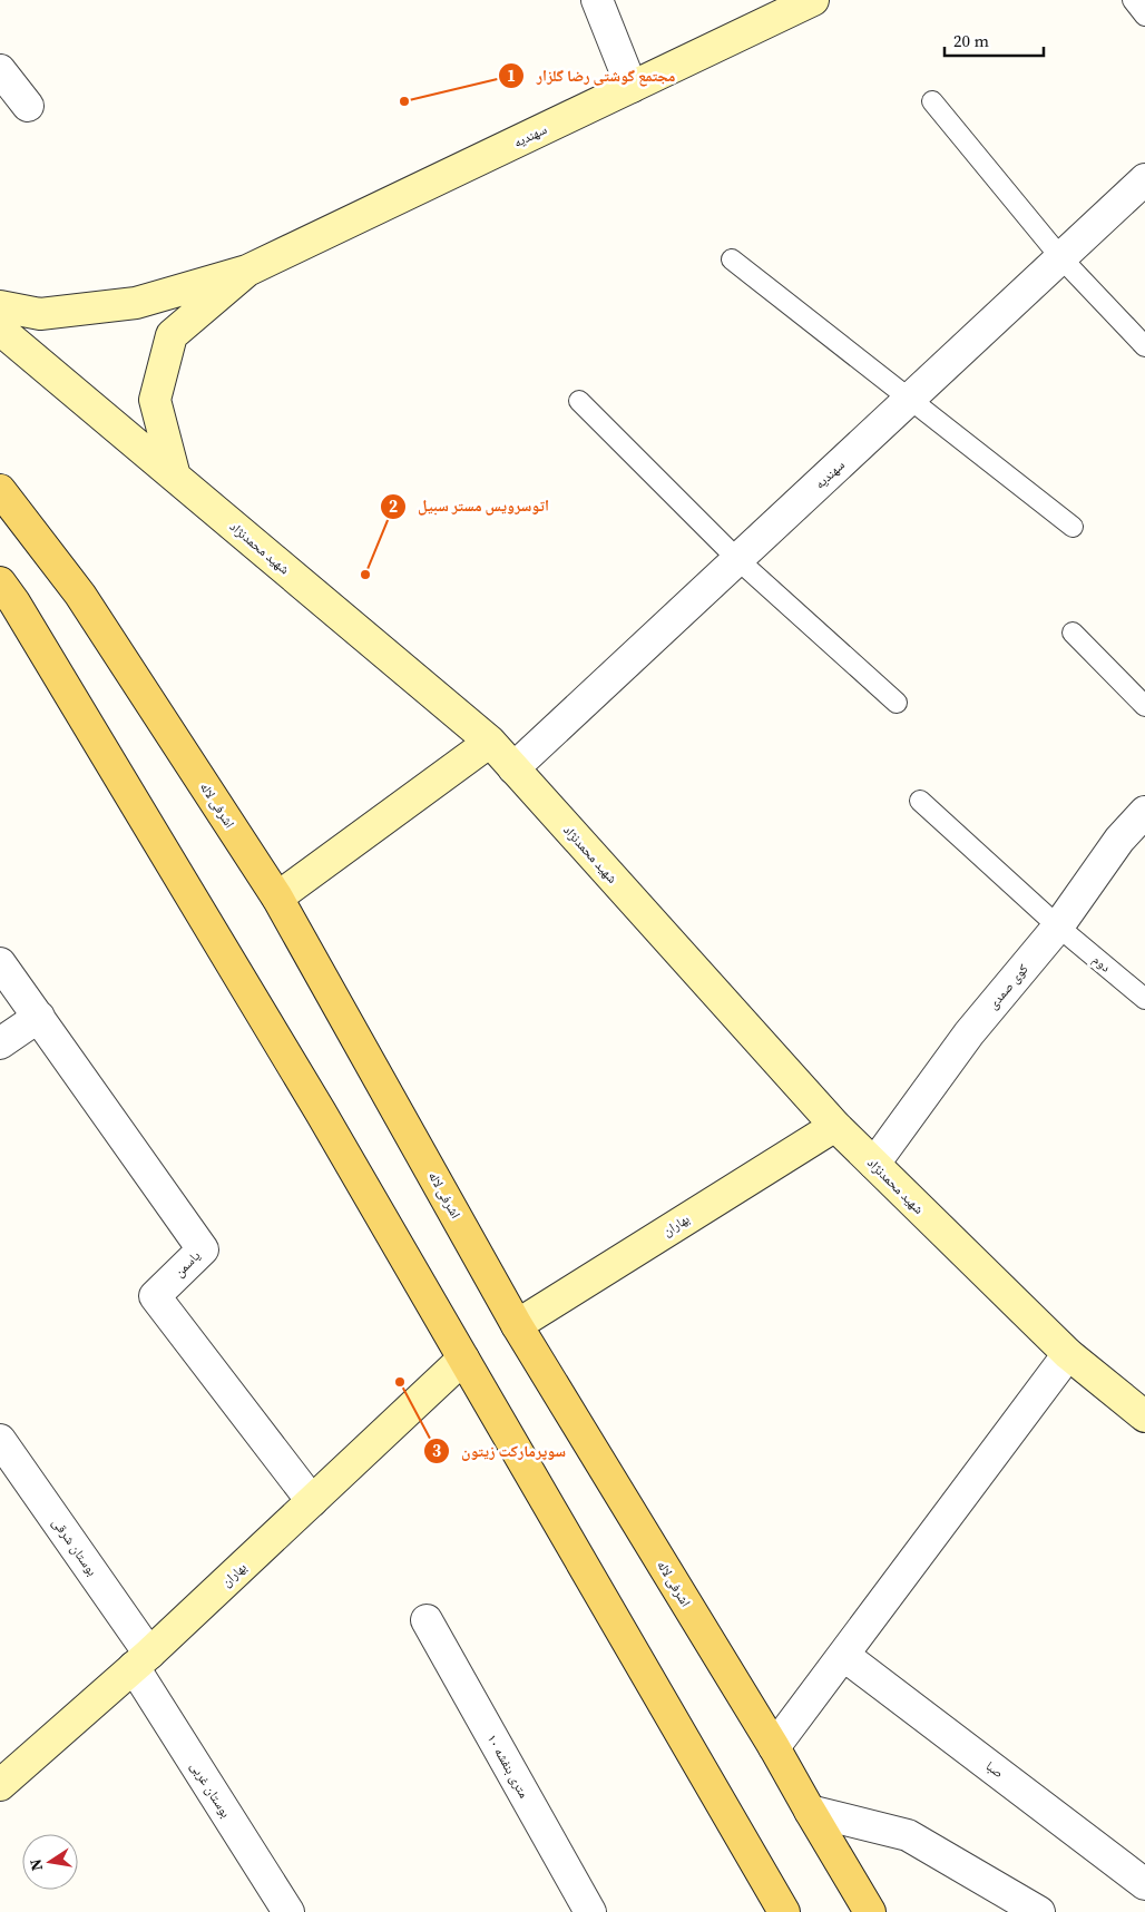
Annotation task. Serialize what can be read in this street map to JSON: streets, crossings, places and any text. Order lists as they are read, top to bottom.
{
  "streets": {
    "main road": [
      "سهندیه",
      "شهید محمدنژاد",
      "اشرفی لاله",
      "بهاران"
    ],
    "street": [
      "کوی صمدی",
      "یاسمن",
      "بوستان شرقی",
      "۱۰ متری بنفشه",
      "صبا",
      "بوستان غربی"
    ],
    "lane": ["دوم"]
  },
  "crossings": [
    ["سهندیه", "شهید محمدنژاد"],
    ["شهید محمدنژاد", "کوی صمدی"],
    ["شهید محمدنژاد", "بهاران"],
    ["اشرفی لاله", "بهاران"],
    ["دوم", "کوی صمدی"],
    ["بهاران", "یاسمن"],
    ["بهاران", "بوستان شرقی"],
    ["بهاران", "بوستان غربی"],
    ["بوستان شرقی", "بوستان غربی"]
  ],
  "places": ["مجتمع گوشتی رضا گلزار", "اتوسرویس مستر سبیل", "سوپرمارکت زیتون"],
  "scale_bar": "20 m",
  "north": "left"
}
